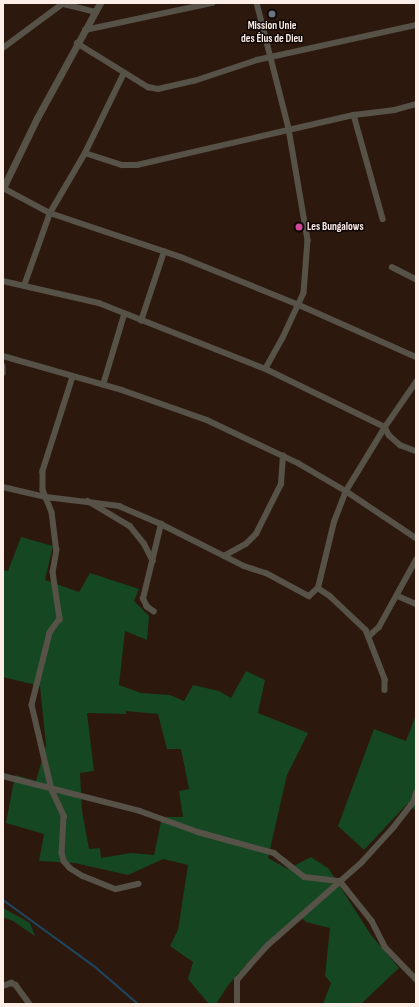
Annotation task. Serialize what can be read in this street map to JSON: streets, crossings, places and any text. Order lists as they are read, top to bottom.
{
  "places": ["Mission Unie des Élus de Dieu", "Les Bungalows"]
}
